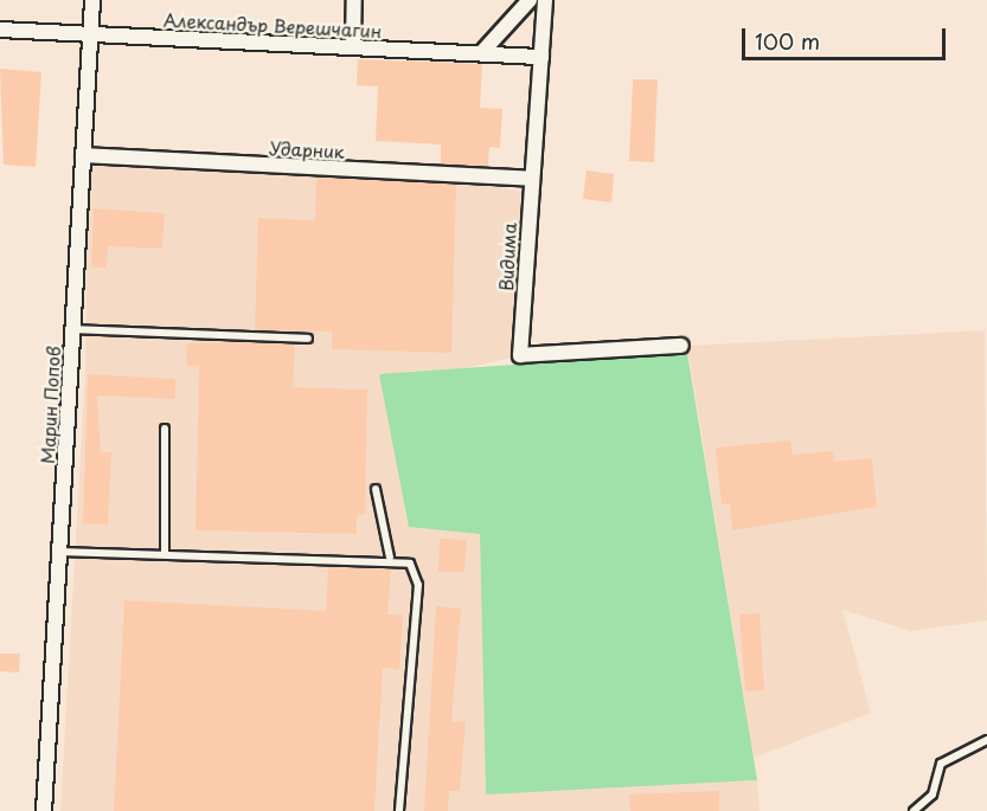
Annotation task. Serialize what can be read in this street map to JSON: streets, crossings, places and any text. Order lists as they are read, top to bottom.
{
  "streets": {
    "street": [
      "Александър Верешчагин",
      "Ударник",
      "Видима",
      "Марин Попов"
    ]
  },
  "crossings": [
    ["Александър Верешчагин", "Видима"],
    ["Александър Верешчагин", "Марин Попов"],
    ["Ударник", "Видима"],
    ["Ударник", "Марин Попов"]
  ],
  "scale_bar": "100 m"
}
